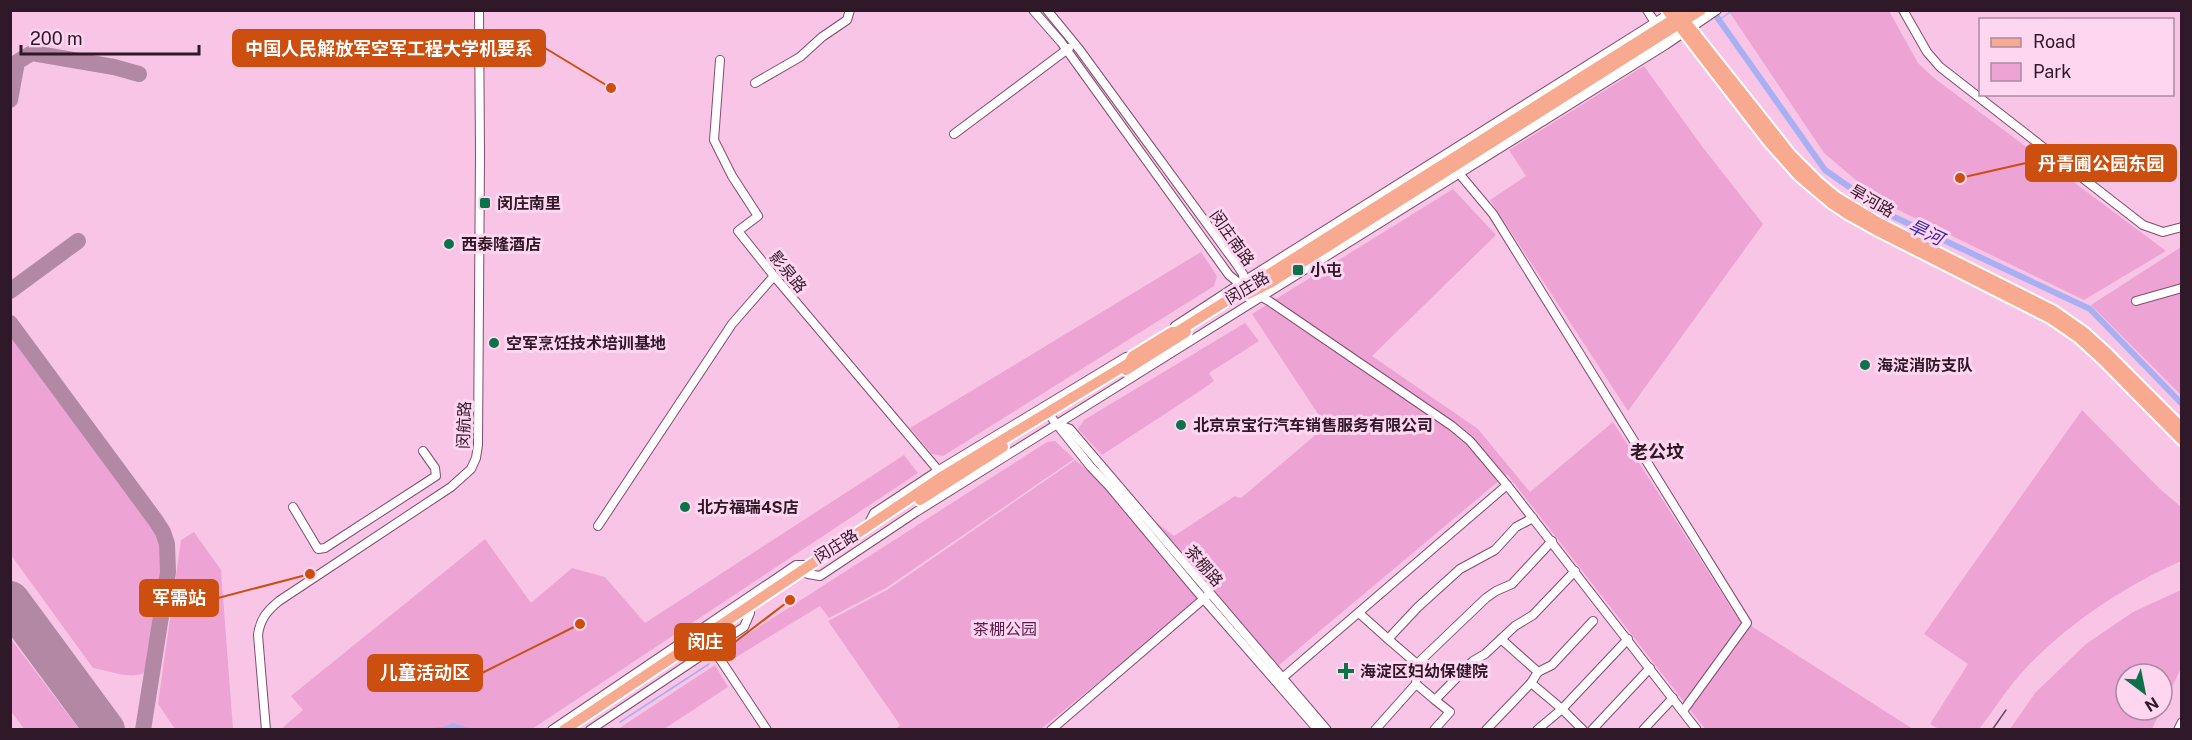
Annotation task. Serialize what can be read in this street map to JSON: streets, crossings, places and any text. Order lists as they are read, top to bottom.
{
  "streets": {
    "main road": ["旱河路", "闵庄路"],
    "street": [
      "闵庄南路",
      "影泉路",
      "闵航路",
      "茶棚路"
    ]
  },
  "crossings": [
    ["旱河路", "闵庄路"],
    ["闵庄南路", "闵庄路"],
    ["影泉路", "闵庄路"],
    ["闵庄路", "茶棚路"]
  ],
  "districts": ["老公坟"],
  "water": ["旱河"],
  "parks": ["茶棚公园"],
  "places": {
    "other": [
      "中国人民解放军空军工程大学机要系",
      "丹青圃公园东园",
      "西泰隆酒店",
      "空军烹饪技术培训基地",
      "海淀消防支队",
      "北京京宝行汽车销售服务有限公司",
      "北方福瑞4S店",
      "军需站",
      "闵庄",
      "儿童活动区"
    ],
    "transit": ["闵庄南里", "小屯"],
    "health": ["海淀区妇幼保健院"]
  },
  "legend": ["Road", "Park"],
  "scale_bar": "200 m",
  "north": "bottom right"
}
